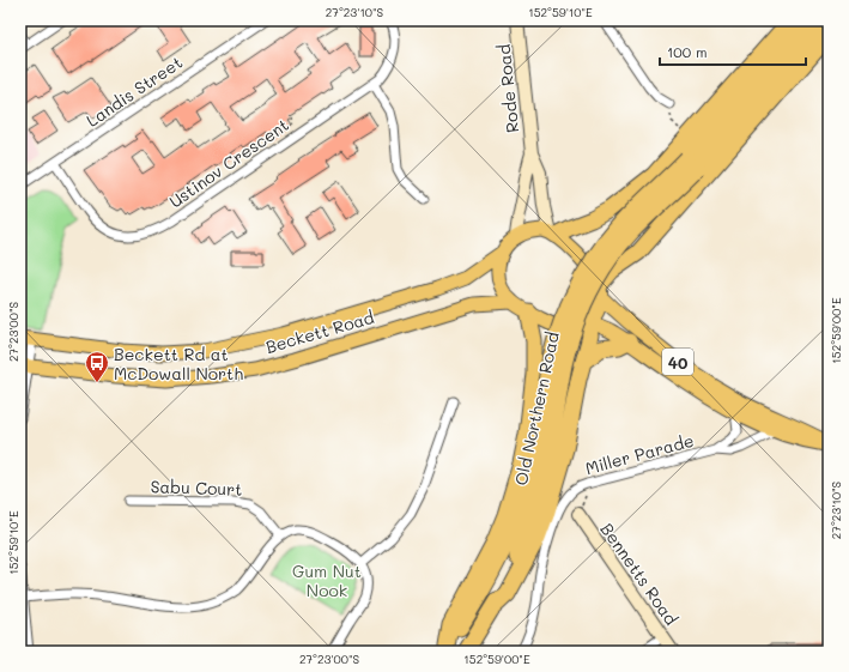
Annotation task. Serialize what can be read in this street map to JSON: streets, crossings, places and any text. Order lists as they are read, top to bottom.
{
  "streets": {
    "highway": ["Old Northern Road"],
    "main road": [
      "Rode Road",
      "Beckett Road",
      "40",
      "Bennetts Road"
    ],
    "street": [
      "Landis Street",
      "Ustinov Crescent",
      "Miller Parade",
      "Sabu Court"
    ]
  },
  "crossings": [
    ["Rode Road", "Beckett Road"],
    ["Rode Road", "40"],
    ["Landis Street", "Ustinov Crescent"],
    ["Beckett Road", "40"],
    ["40", "Miller Parade"]
  ],
  "parks": ["Gum Nut Nook"],
  "places": {
    "bus stop": ["Beckett Rd at McDowall North"]
  },
  "scale_bar": "100 m",
  "coordinates": [
    "27°23'10\"S",
    "152°59'10\"E",
    "152°59'00\"E",
    "27°23'00\"S"
  ]
}
